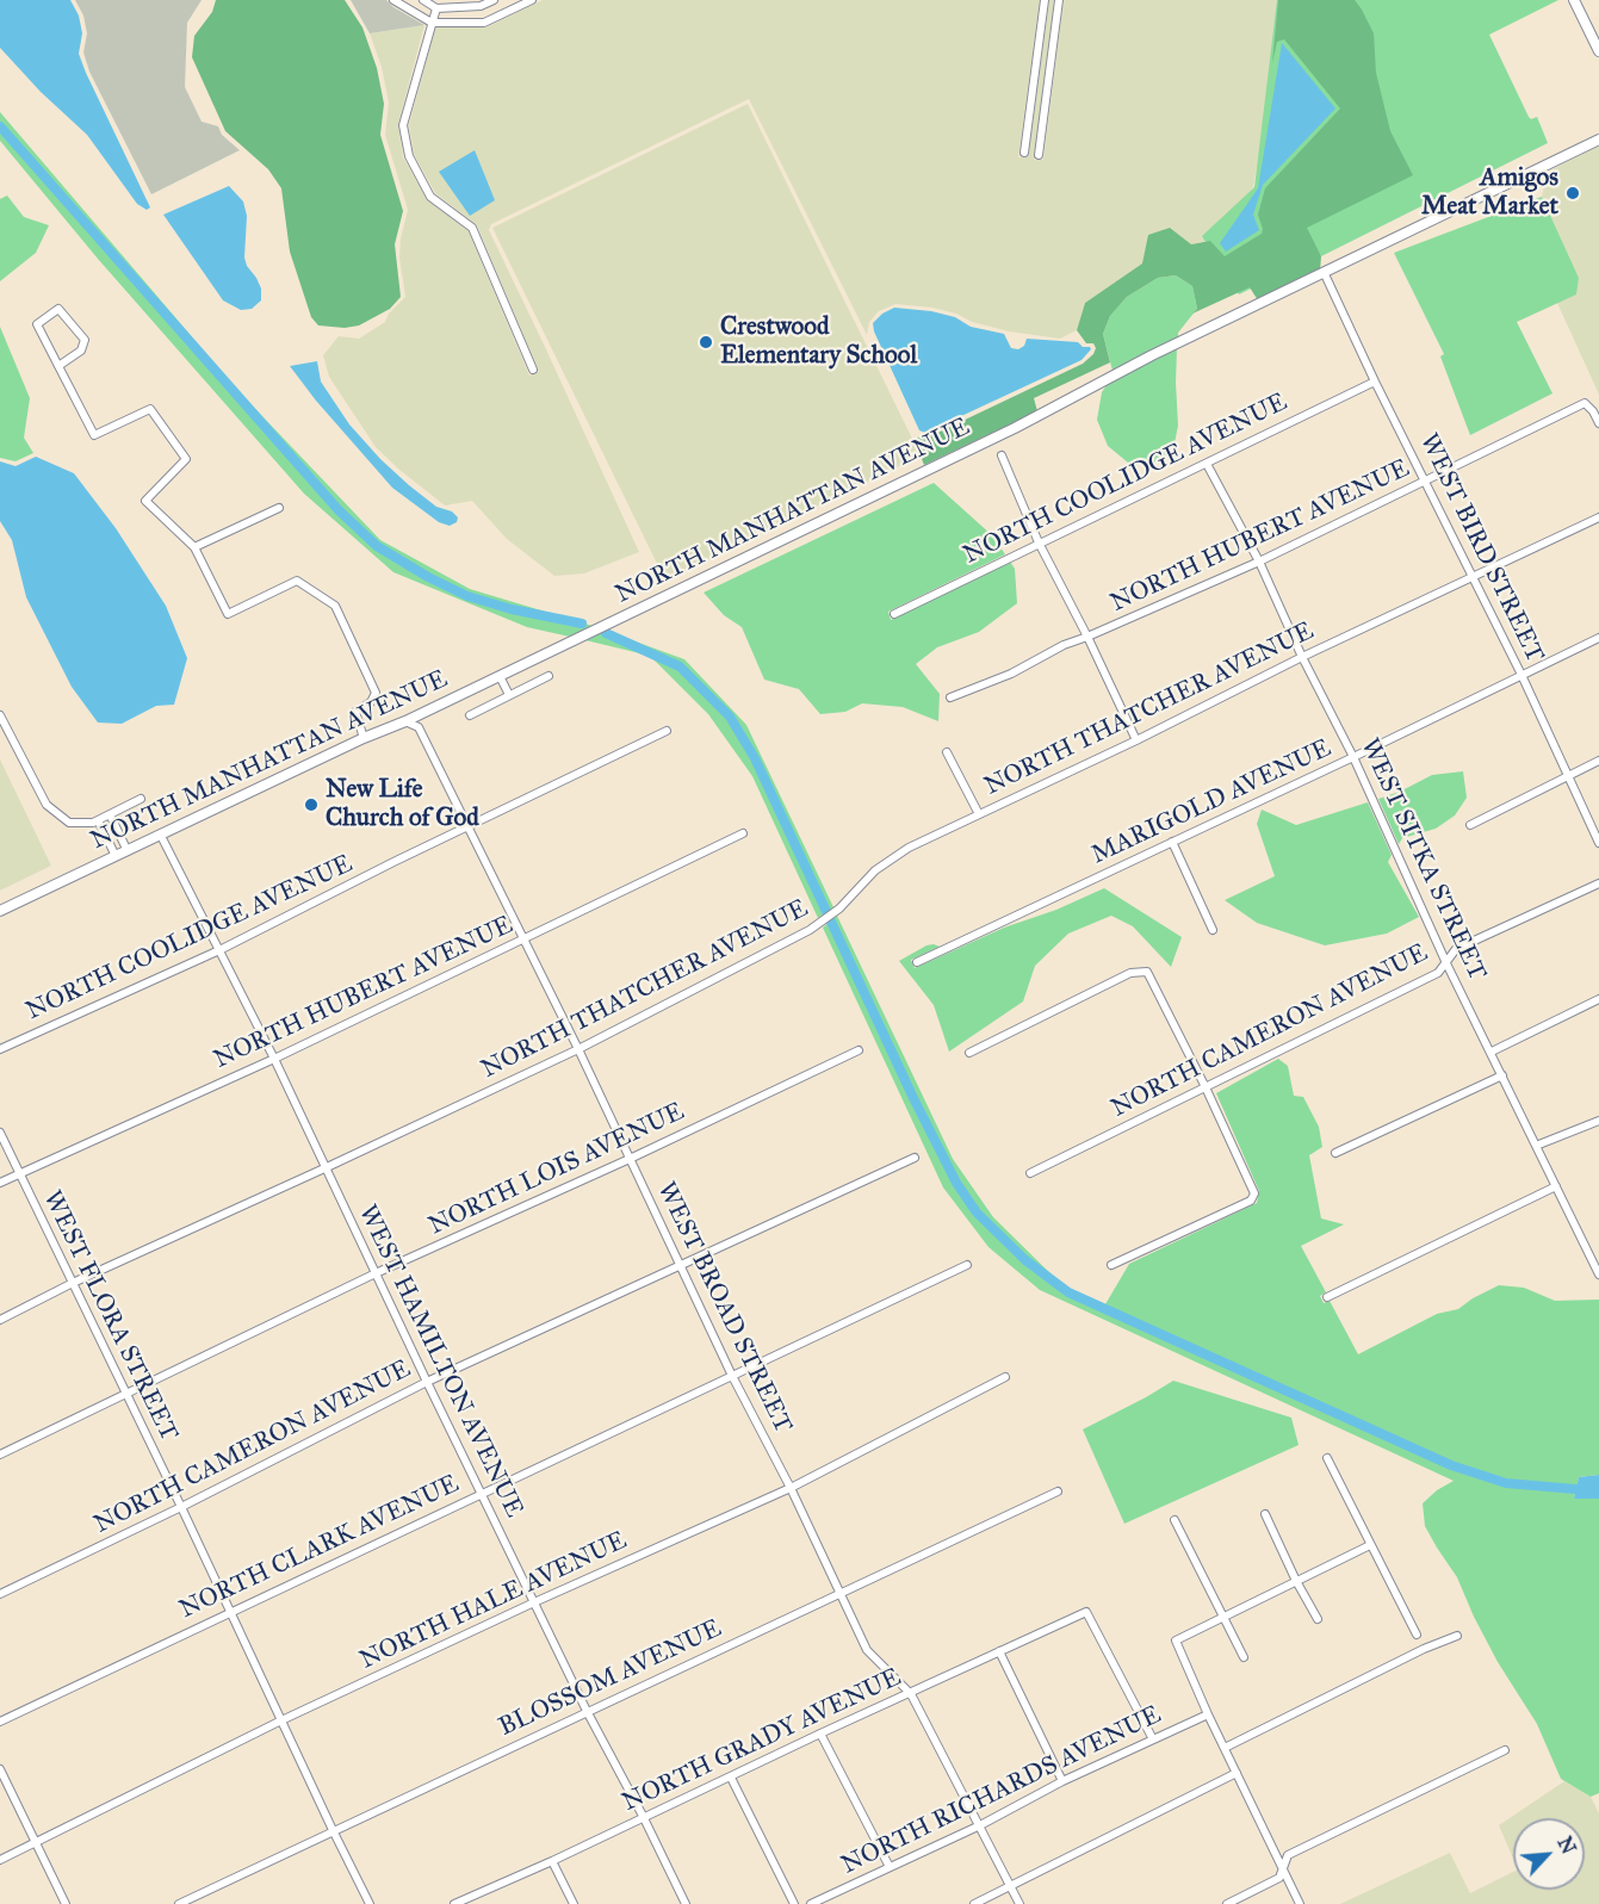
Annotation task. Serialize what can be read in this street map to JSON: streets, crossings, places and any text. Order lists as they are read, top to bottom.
{
  "streets": {
    "street": [
      "NORTH COOLIDGE AVENUE",
      "NORTH MANHATTAN AVENUE",
      "NORTH HUBERT AVENUE",
      "WEST BIRD STREET",
      "NORTH THATCHER AVENUE",
      "MARIGOLD AVENUE",
      "WEST SITKA STREET",
      "NORTH CAMERON AVENUE",
      "NORTH LOIS AVENUE",
      "WEST BROAD STREET",
      "WEST FLORA STREET",
      "WEST HAMILTON AVENUE",
      "NORTH CLARK AVENUE",
      "NORTH HALE AVENUE",
      "BLOSSOM AVENUE",
      "NORTH GRADY AVENUE",
      "NORTH RICHARDS AVENUE"
    ]
  },
  "crossings": [
    ["NORTH COOLIDGE AVENUE", "WEST BIRD STREET"],
    ["NORTH COOLIDGE AVENUE", "WEST SITKA STREET"],
    ["NORTH COOLIDGE AVENUE", "WEST BROAD STREET"],
    ["NORTH COOLIDGE AVENUE", "WEST HAMILTON AVENUE"],
    ["NORTH MANHATTAN AVENUE", "WEST BIRD STREET"],
    ["NORTH MANHATTAN AVENUE", "WEST BROAD STREET"],
    ["NORTH MANHATTAN AVENUE", "WEST HAMILTON AVENUE"],
    ["NORTH HUBERT AVENUE", "WEST BIRD STREET"],
    ["NORTH HUBERT AVENUE", "WEST SITKA STREET"],
    ["NORTH HUBERT AVENUE", "WEST BROAD STREET"],
    ["NORTH HUBERT AVENUE", "WEST FLORA STREET"],
    ["NORTH HUBERT AVENUE", "WEST HAMILTON AVENUE"],
    ["WEST BIRD STREET", "NORTH THATCHER AVENUE"],
    ["WEST BIRD STREET", "MARIGOLD AVENUE"],
    ["NORTH THATCHER AVENUE", "WEST SITKA STREET"],
    ["NORTH THATCHER AVENUE", "WEST BROAD STREET"],
    ["NORTH THATCHER AVENUE", "WEST FLORA STREET"],
    ["NORTH THATCHER AVENUE", "WEST HAMILTON AVENUE"],
    ["MARIGOLD AVENUE", "WEST SITKA STREET"],
    ["WEST SITKA STREET", "NORTH CAMERON AVENUE"],
    ["NORTH CAMERON AVENUE", "WEST BROAD STREET"],
    ["NORTH CAMERON AVENUE", "WEST FLORA STREET"],
    ["NORTH CAMERON AVENUE", "WEST HAMILTON AVENUE"],
    ["NORTH LOIS AVENUE", "WEST BROAD STREET"],
    ["NORTH LOIS AVENUE", "WEST FLORA STREET"],
    ["NORTH LOIS AVENUE", "WEST HAMILTON AVENUE"],
    ["WEST BROAD STREET", "NORTH CLARK AVENUE"],
    ["WEST BROAD STREET", "NORTH HALE AVENUE"],
    ["WEST BROAD STREET", "BLOSSOM AVENUE"],
    ["WEST BROAD STREET", "NORTH GRADY AVENUE"],
    ["WEST BROAD STREET", "NORTH RICHARDS AVENUE"],
    ["WEST FLORA STREET", "NORTH CLARK AVENUE"],
    ["WEST FLORA STREET", "NORTH HALE AVENUE"],
    ["WEST FLORA STREET", "BLOSSOM AVENUE"],
    ["WEST HAMILTON AVENUE", "NORTH CLARK AVENUE"],
    ["WEST HAMILTON AVENUE", "NORTH HALE AVENUE"],
    ["WEST HAMILTON AVENUE", "BLOSSOM AVENUE"],
    ["WEST HAMILTON AVENUE", "NORTH GRADY AVENUE"],
    ["NORTH GRADY AVENUE", "NORTH RICHARDS AVENUE"]
  ],
  "places": ["Amigos Meat Market", "Crestwood Elementary School", "New Life Church of God"],
  "north": "top right"
}
